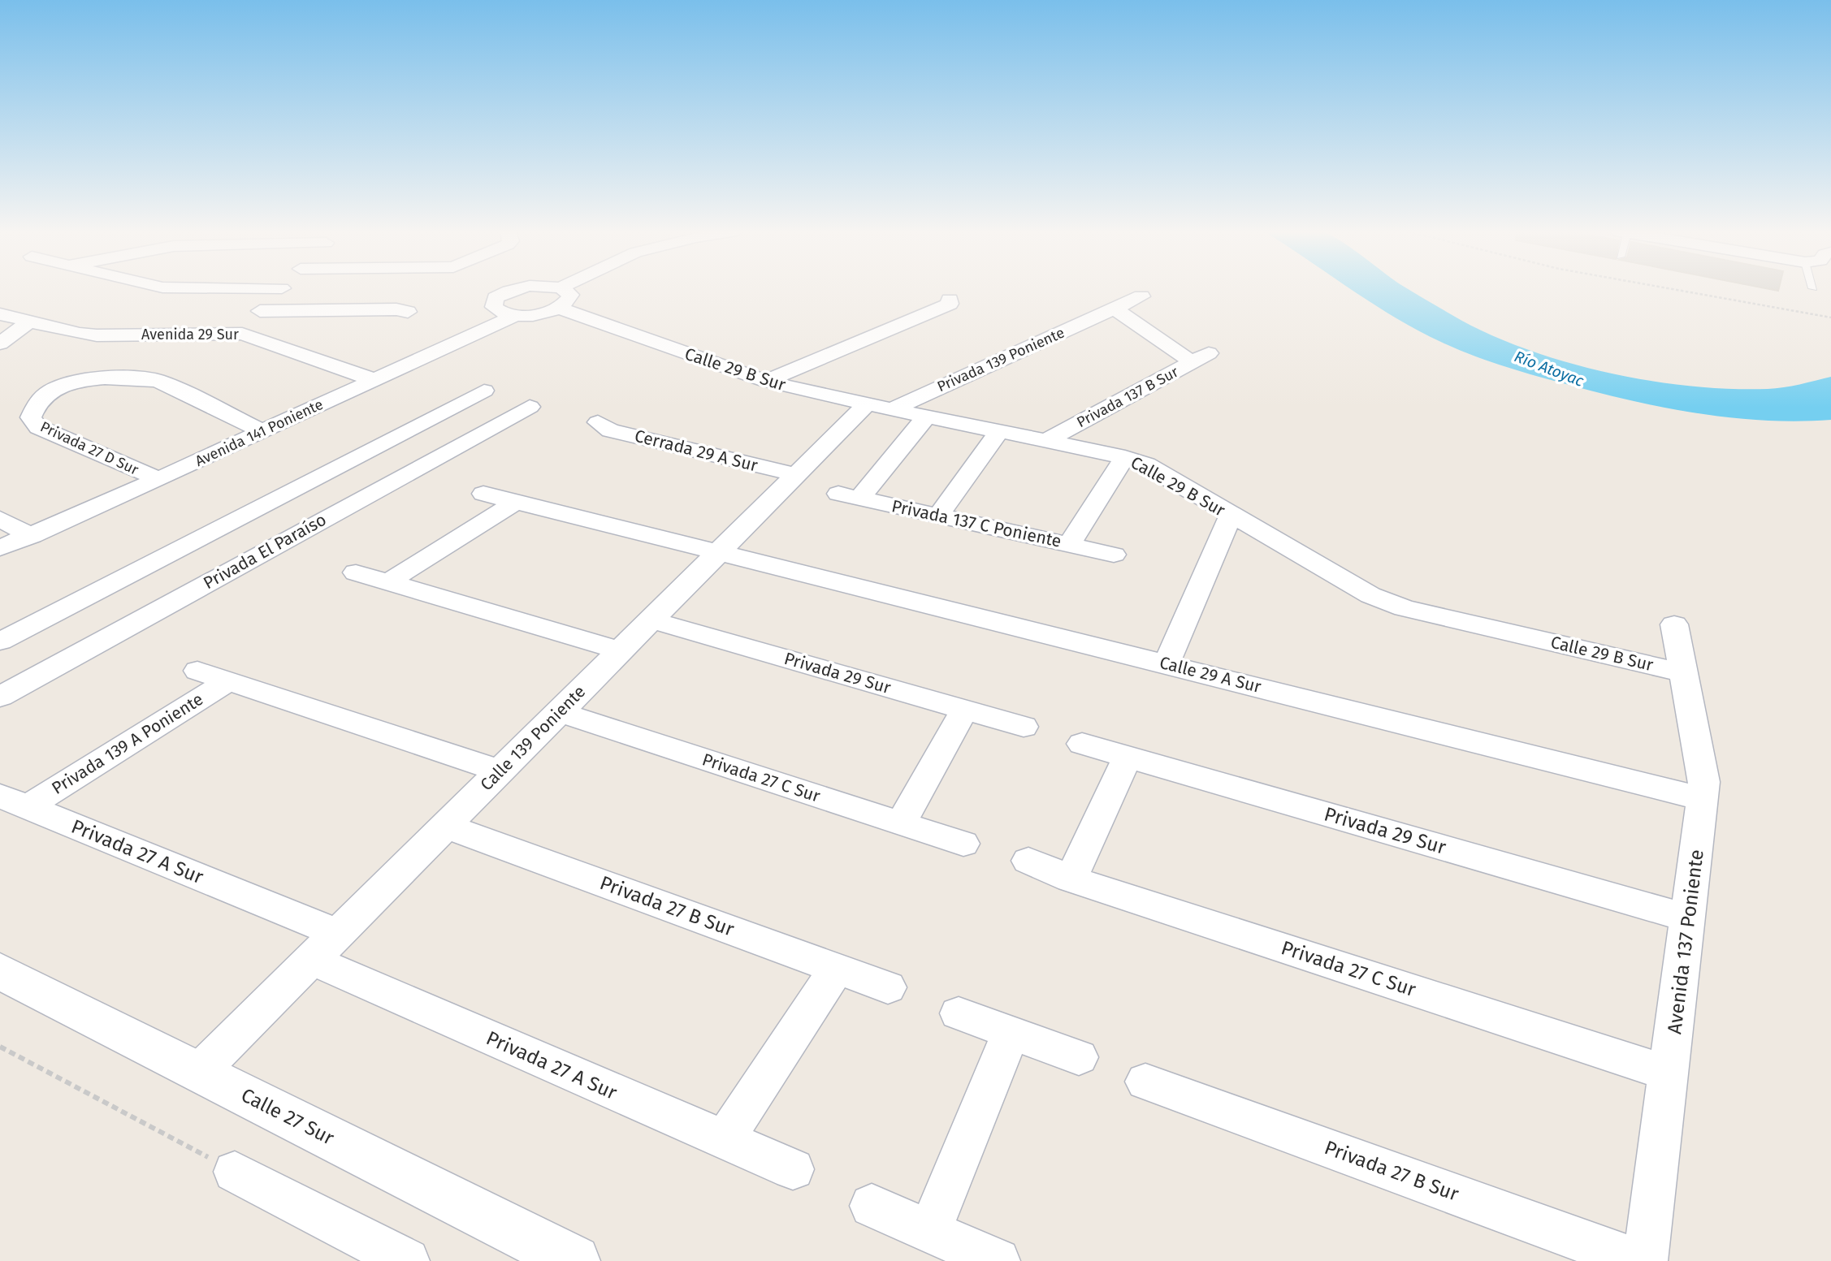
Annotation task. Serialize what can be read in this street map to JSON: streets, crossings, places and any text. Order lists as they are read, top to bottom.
{
  "streets": {
    "street": [
      "Avenida 29 Sur",
      "Privada 139 Poniente",
      "Calle 29 B Sur",
      "Privada 137 B Sur",
      "Avenida 141 Poniente",
      "Privada 27 D Sur",
      "Cerrada 29 A Sur",
      "Privada 137 C Poniente",
      "Privada El Paraíso",
      "Privada 29 Sur",
      "Calle 29 A Sur",
      "Calle 139 Poniente",
      "Privada 139 A Poniente",
      "Privada 27 C Sur",
      "Privada 27 A Sur",
      "Privada 27 B Sur",
      "Avenida 137 Poniente",
      "Calle 27 Sur"
    ]
  },
  "crossings": [
    ["Avenida 29 Sur", "Avenida 141 Poniente"],
    ["Privada 139 Poniente", "Calle 29 B Sur"],
    ["Privada 139 Poniente", "Privada 137 B Sur"],
    ["Privada 139 Poniente", "Calle 139 Poniente"],
    ["Calle 29 B Sur", "Privada 137 B Sur"],
    ["Calle 29 B Sur", "Avenida 141 Poniente"],
    ["Calle 29 B Sur", "Privada 137 C Poniente"],
    ["Calle 29 B Sur", "Calle 139 Poniente"],
    ["Calle 29 B Sur", "Avenida 137 Poniente"],
    ["Avenida 141 Poniente", "Privada 27 D Sur"],
    ["Cerrada 29 A Sur", "Calle 139 Poniente"],
    ["Privada 29 Sur", "Calle 139 Poniente"],
    ["Privada 29 Sur", "Avenida 137 Poniente"],
    ["Calle 29 A Sur", "Calle 139 Poniente"],
    ["Calle 29 A Sur", "Avenida 137 Poniente"],
    ["Calle 139 Poniente", "Privada 27 C Sur"],
    ["Calle 139 Poniente", "Privada 27 A Sur"],
    ["Calle 139 Poniente", "Privada 27 B Sur"],
    ["Calle 139 Poniente", "Calle 27 Sur"],
    ["Privada 139 A Poniente", "Privada 27 A Sur"],
    ["Privada 27 C Sur", "Avenida 137 Poniente"]
  ],
  "water": ["Río Atoyac"]
}
